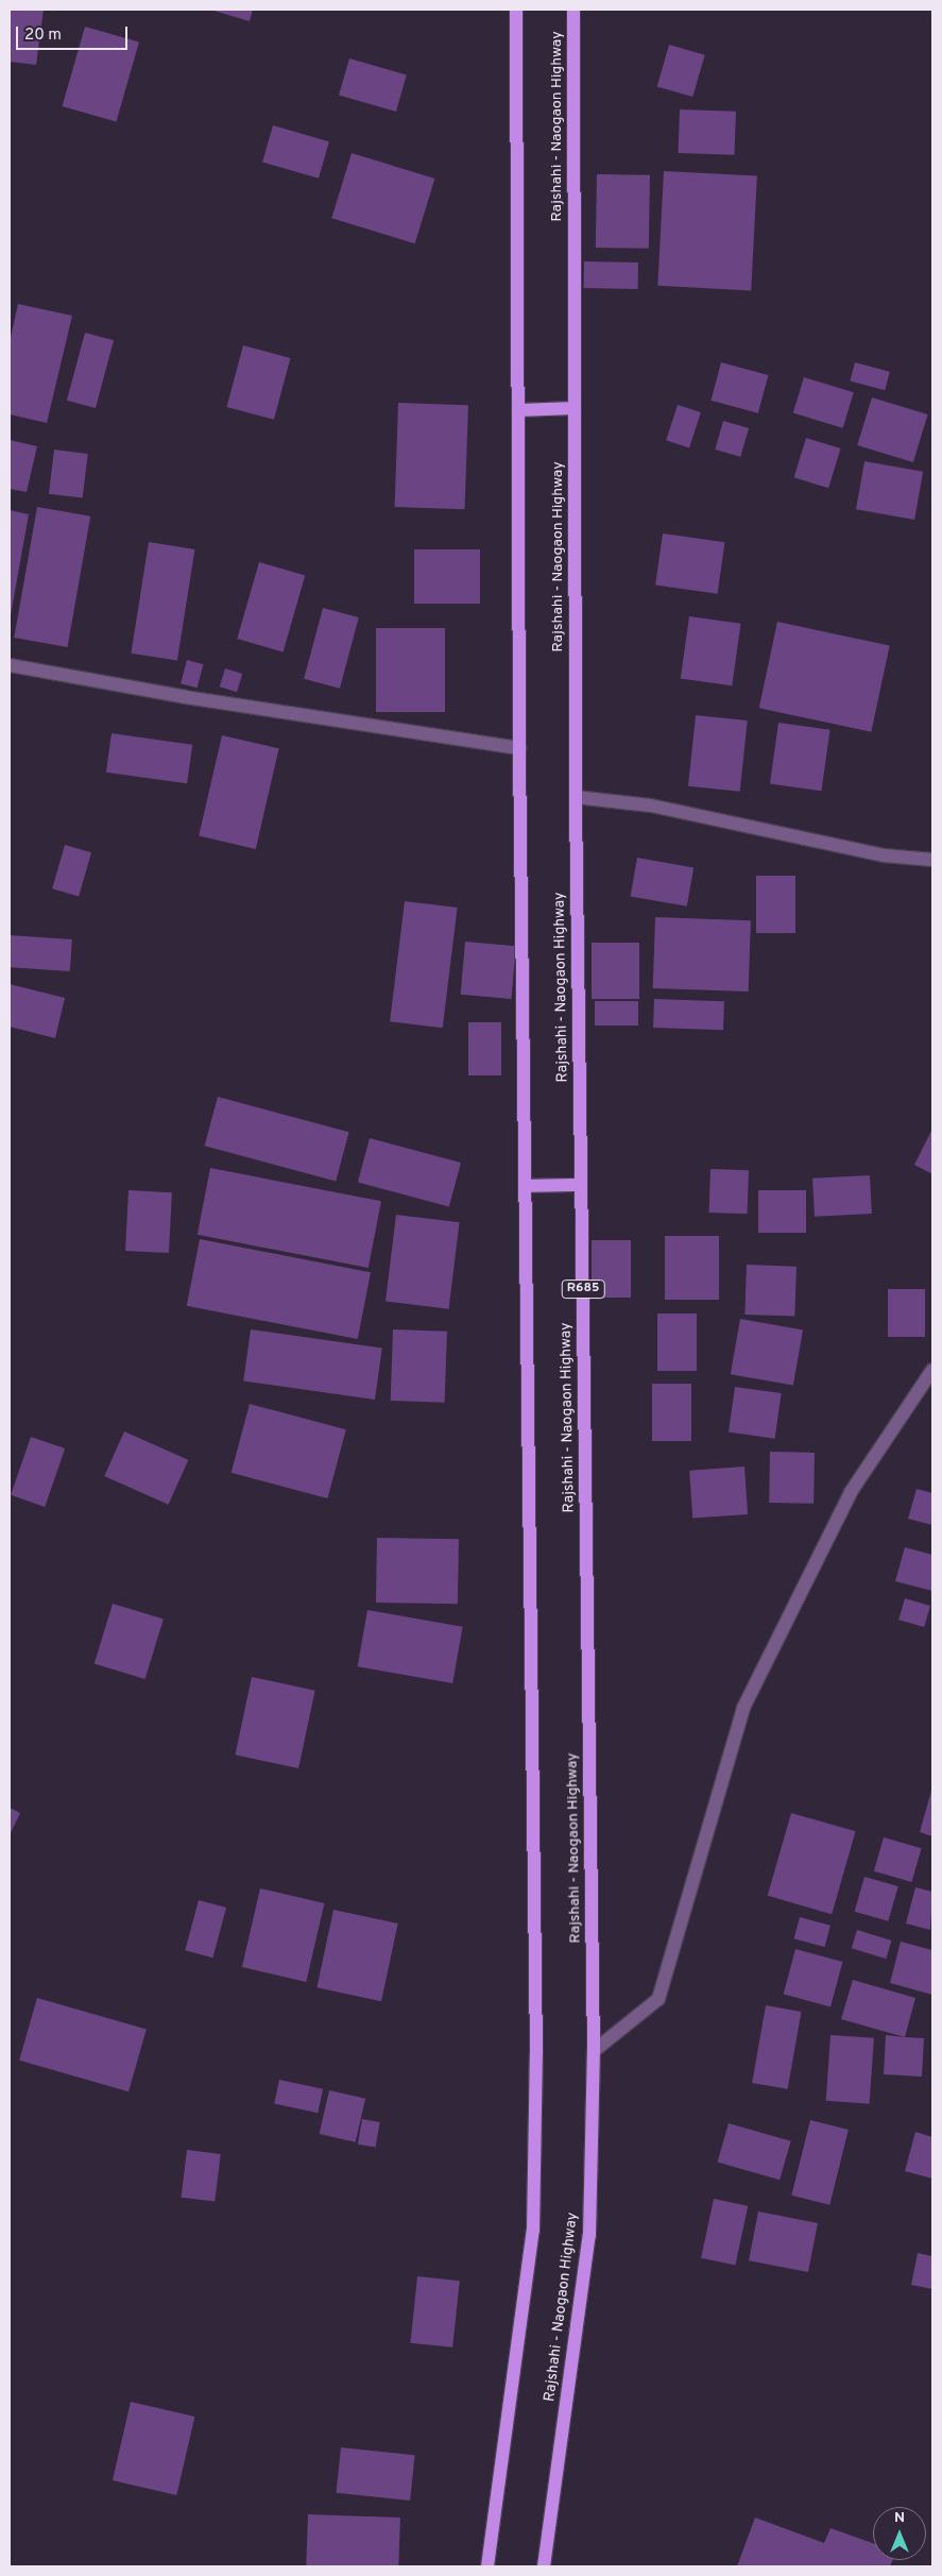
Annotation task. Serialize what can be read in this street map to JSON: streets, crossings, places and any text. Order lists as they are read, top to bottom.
{
  "streets": {
    "main road": ["Rajshahi - Naogaon Highway", "R685"]
  },
  "scale_bar": "20 m",
  "north": "top"
}
